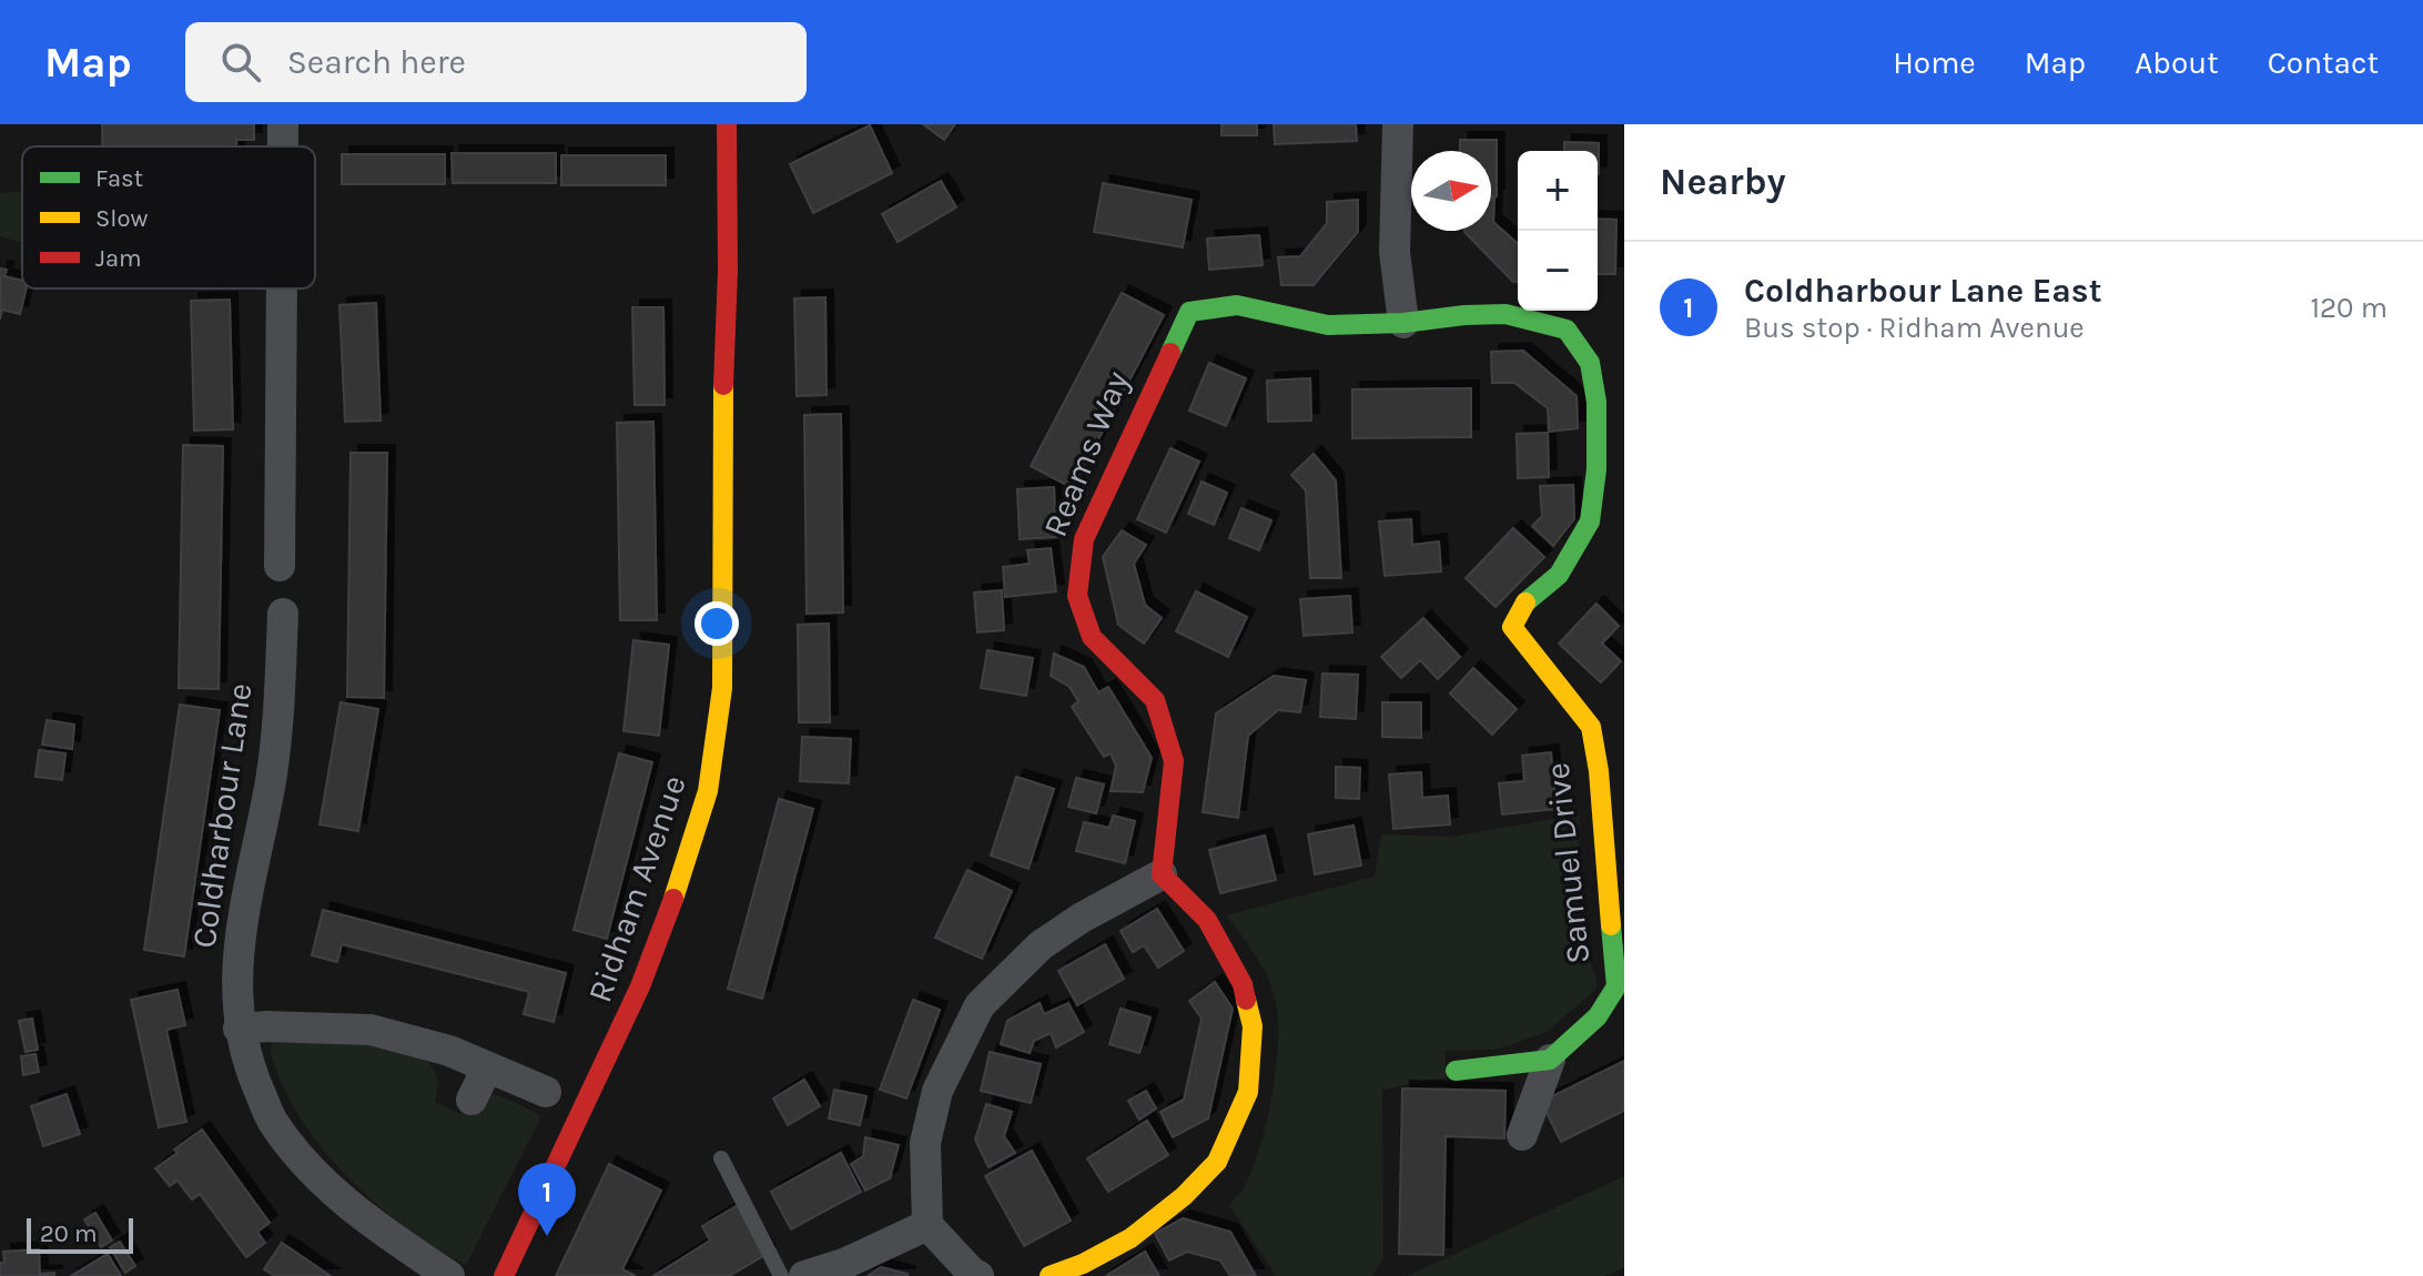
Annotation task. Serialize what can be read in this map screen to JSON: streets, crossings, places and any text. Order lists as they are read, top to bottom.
{
  "streets": {
    "street": [
      "Reams Way",
      "Coldharbour Lane",
      "Samuel Drive",
      "Ridham Avenue"
    ]
  },
  "crossings": [
    ["Reams Way", "Samuel Drive"]
  ],
  "legend": ["Fast", "Slow", "Jam"],
  "scale_bar": "20 m",
  "north": "right",
  "page": {
    "header": "Map",
    "search": "Search here",
    "nav": [
      "Home",
      "Map",
      "About",
      "Contact"
    ],
    "heading": "Nearby",
    "map_buttons": ["+", "−"],
    "list": [
      {
        "mark": "1",
        "name": "Coldharbour Lane East",
        "note": "Bus stop · Ridham Avenue",
        "value": "120 m"
      }
    ],
    "pins": "1",
    "scale": "20 m"
  }
}
